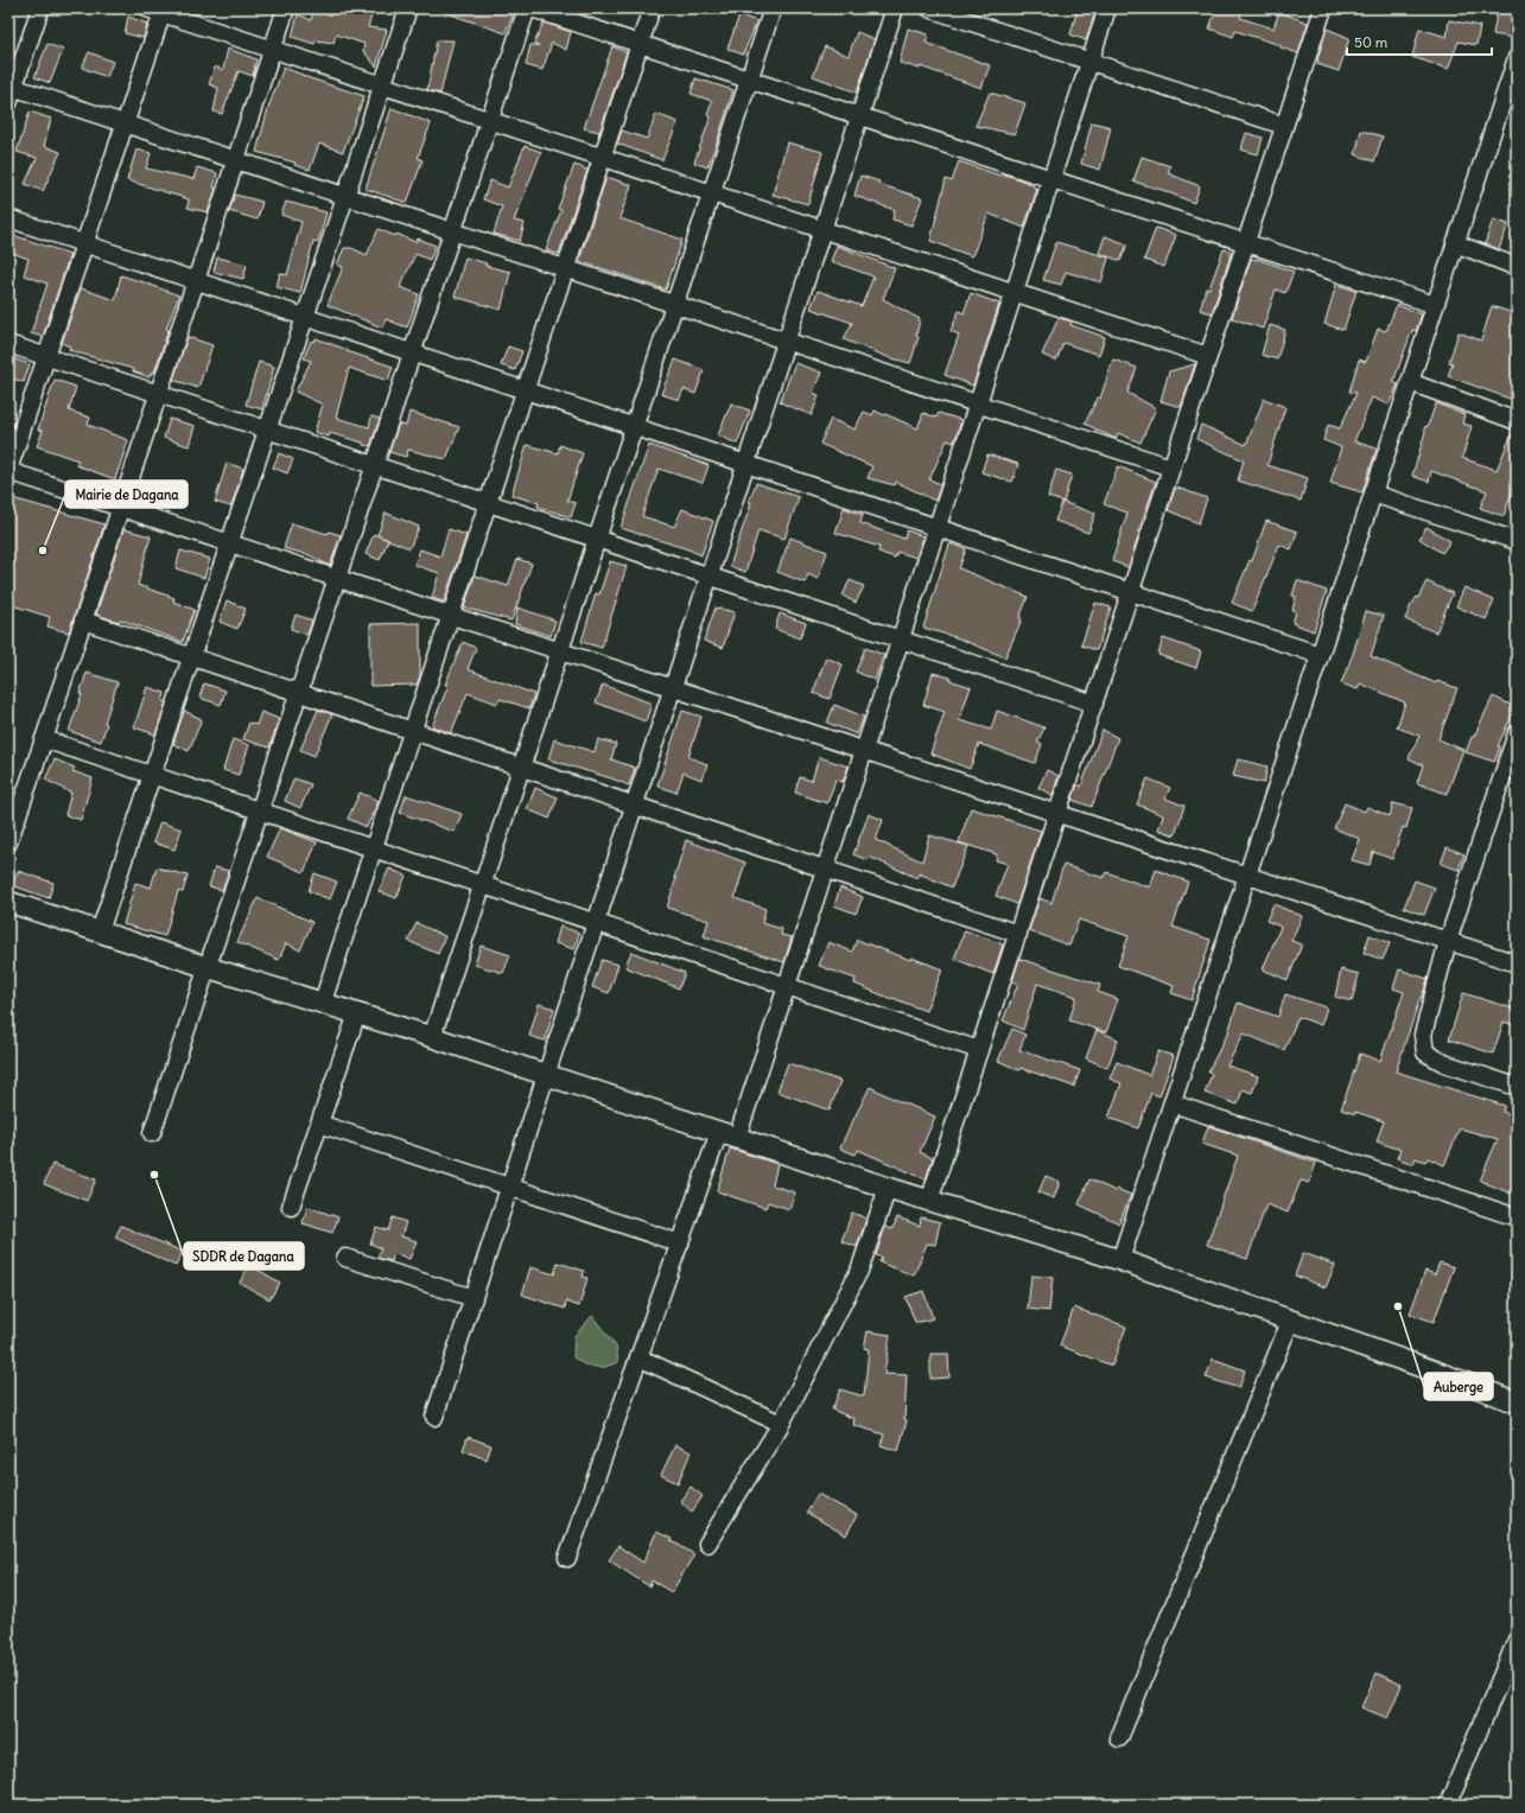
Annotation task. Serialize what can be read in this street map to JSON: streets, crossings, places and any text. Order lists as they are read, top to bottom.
{
  "places": ["Mairie de Dagana", "SDDR de Dagana", "Auberge"],
  "scale_bar": "50 m"
}
